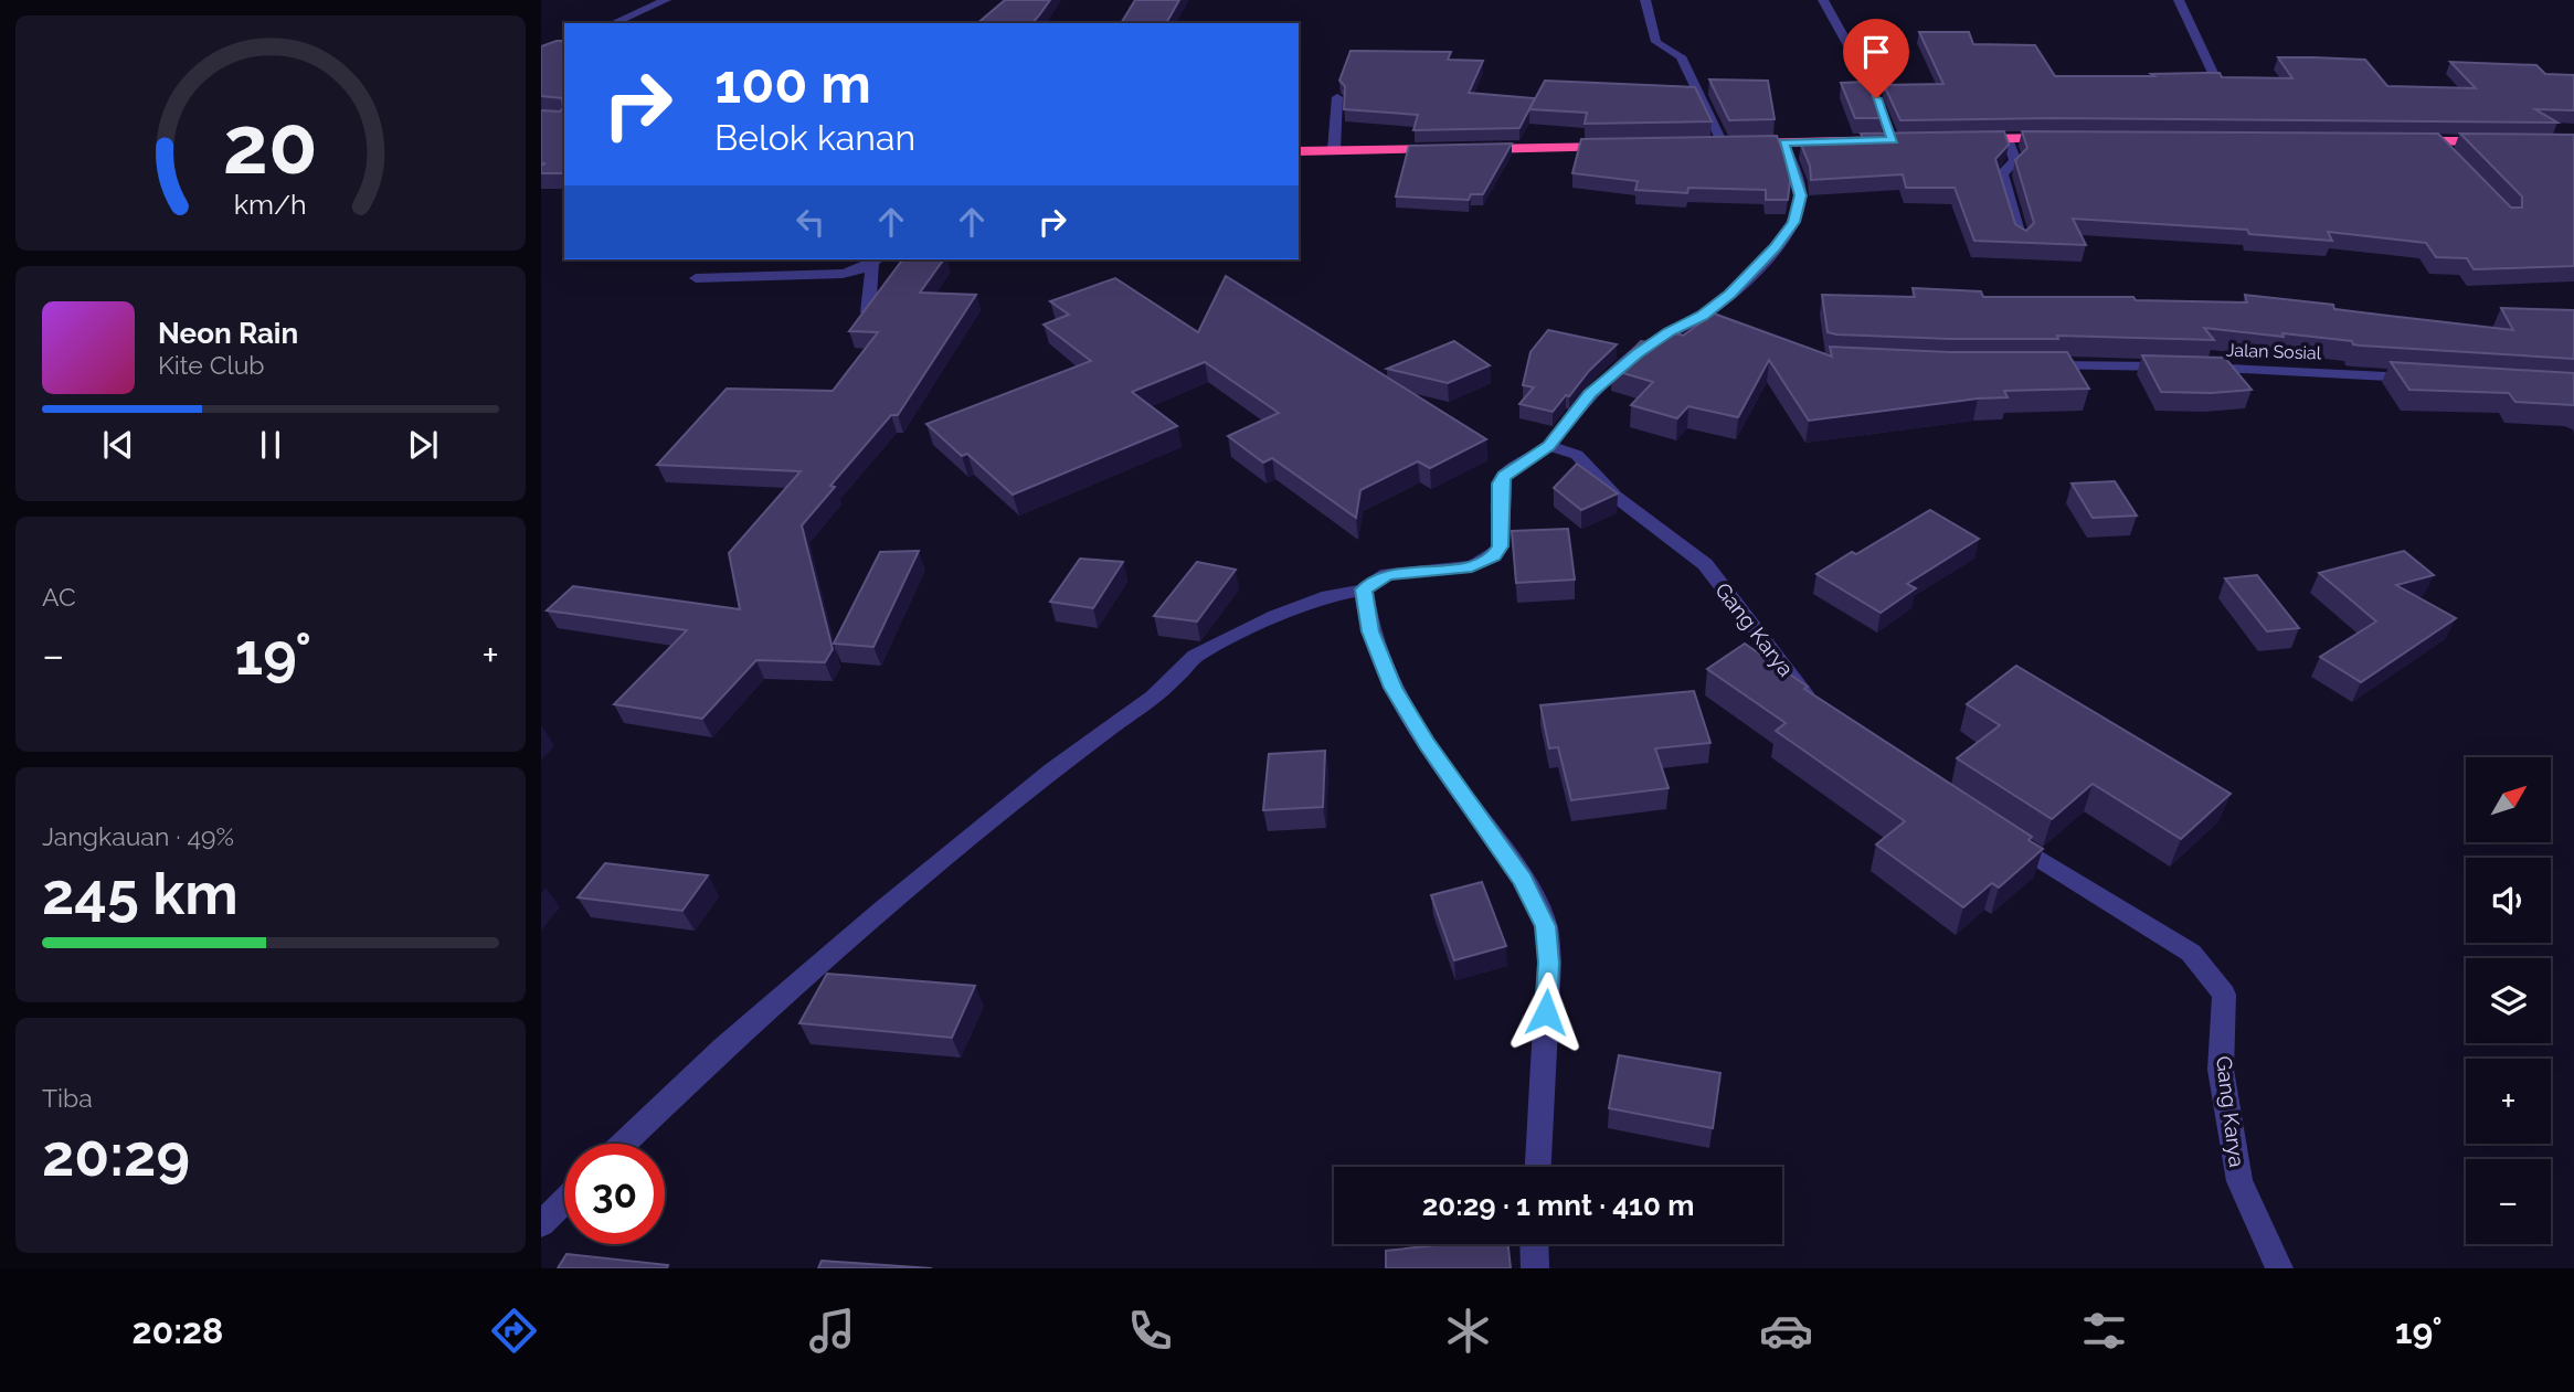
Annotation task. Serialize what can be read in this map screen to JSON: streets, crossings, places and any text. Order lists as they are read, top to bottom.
{
  "streets": {
    "street": ["Jalan Sosial", "Gang Karya"]
  },
  "north": "top right",
  "page": {
    "turn": ["100 m", "Belok kanan"],
    "song": ["Neon Rain", "Kite Club"],
    "tile": [
      "AC",
      ["Jangkauan · 49%", "245 km"],
      ["Tiba", "20:29"]
    ],
    "heat": ["−", "19°", "+"],
    "map_buttons": ["+", "−"],
    "limit": "30",
    "trip": "20:29 · 1 mnt · 410 m",
    "tabs": ["20:28", "19°"],
    "gauge": ["20", "km/h"]
  }
}
